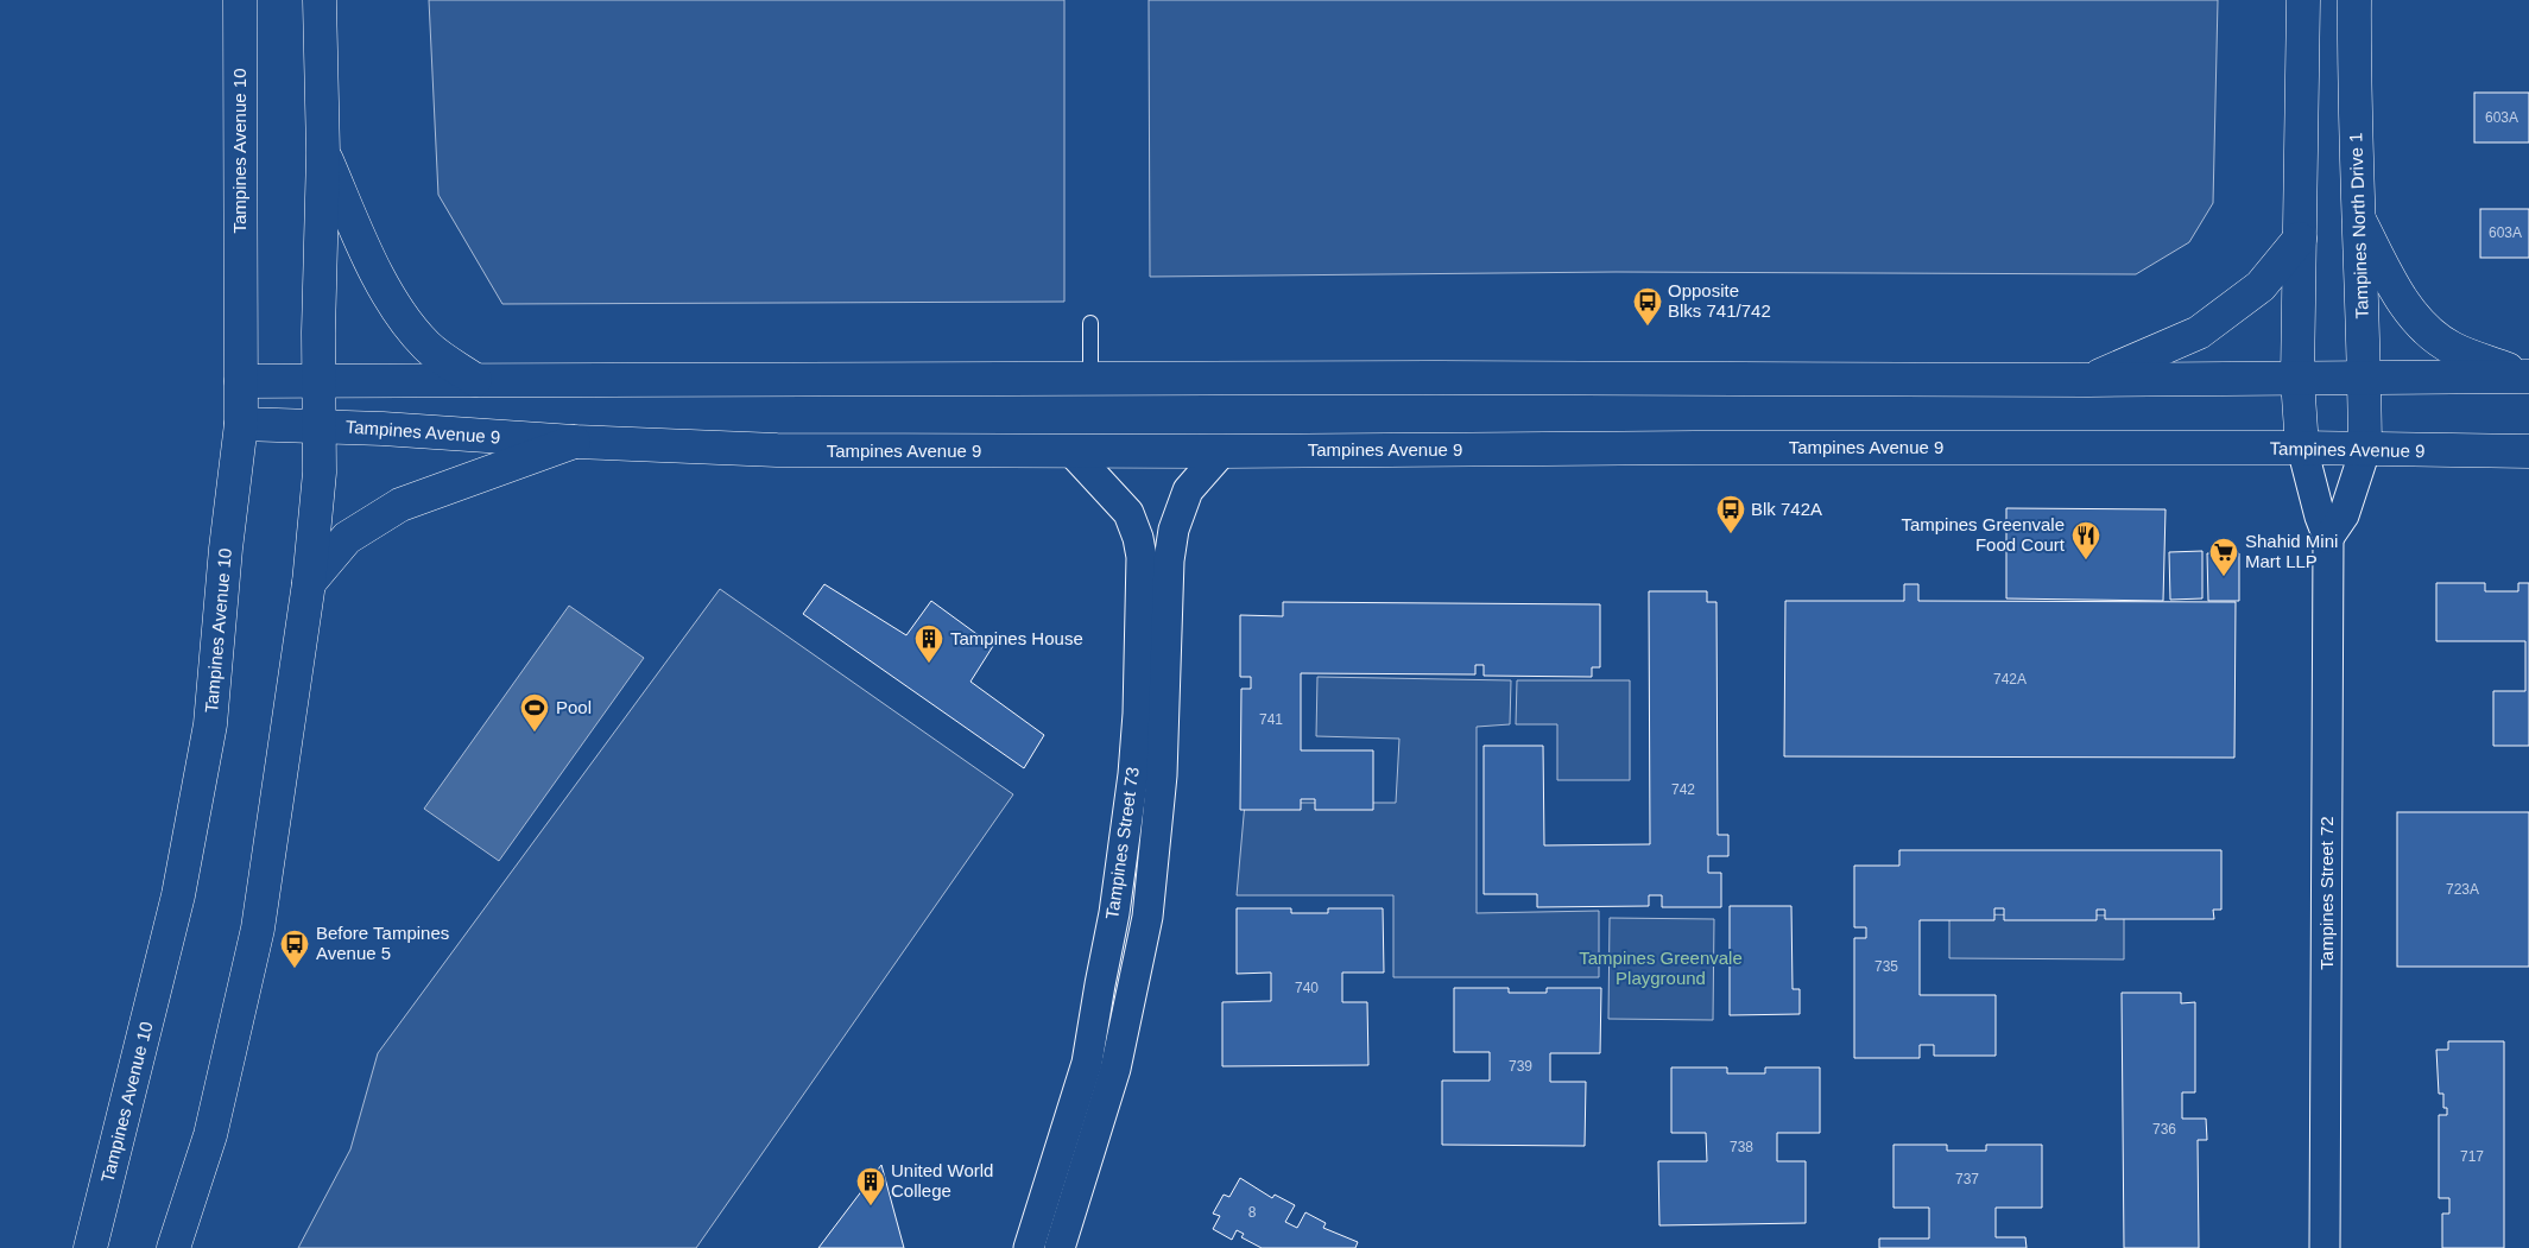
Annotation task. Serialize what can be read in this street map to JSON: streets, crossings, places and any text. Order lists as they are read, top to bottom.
{
  "streets": {
    "main road": ["Tampines Avenue 10", "Tampines North Drive 1", "Tampines Avenue 9"],
    "street": ["Tampines Street 73", "Tampines Street 72"]
  },
  "crossings": [
    ["Tampines Avenue 10", "Tampines Avenue 9"],
    ["Tampines North Drive 1", "Tampines Avenue 9"],
    ["Tampines Avenue 9", "Tampines Street 73"],
    ["Tampines Avenue 9", "Tampines Street 72"]
  ],
  "parks": ["Tampines Greenvale Playground"],
  "places": {
    "bus stop": ["Opposite Blks 741/742", "Blk 742A", "Before Tampines Avenue 5"],
    "restaurant": ["Tampines Greenvale Food Court"],
    "supermarket": ["Shahid Mini Mart LLP"],
    "building": ["Tampines House", "United World College"],
    "sports": ["Pool"]
  },
  "house_numbers": [
    "603A",
    "603A",
    "742A",
    "741",
    "742",
    "723A",
    "735",
    "740",
    "739",
    "736",
    "738",
    "717",
    "737",
    "8"
  ]
}
